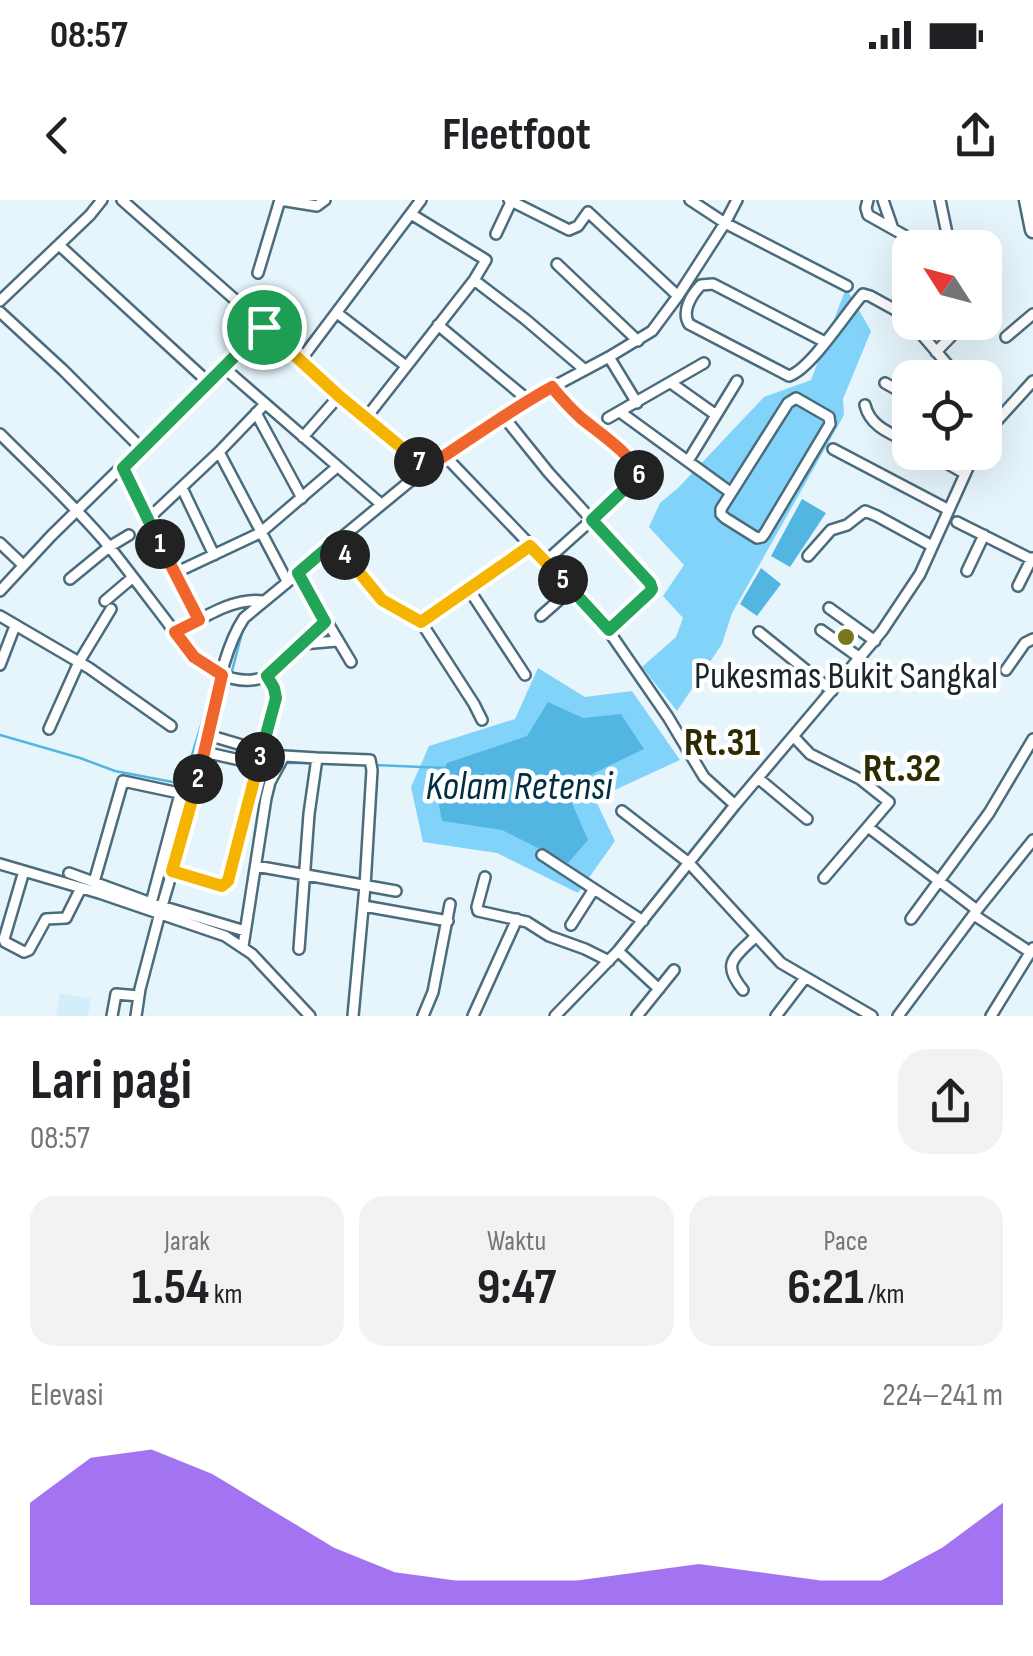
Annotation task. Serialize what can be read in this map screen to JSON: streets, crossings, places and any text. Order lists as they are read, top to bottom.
{
  "districts": ["Rt.31", "Rt.32"],
  "water": ["Kolam Retensi"],
  "places": ["Pukesmas Bukit Sangkal"],
  "north": "top left",
  "page": {
    "status": "08:57",
    "header": "Fleetfoot",
    "pins": [
      "7",
      "6",
      "1",
      "4",
      "5",
      "3",
      "2"
    ],
    "heading": ["Lari pagi", "08:57"],
    "stats": [
      ["Jarak", "1.54 km"],
      ["Waktu", "9:47"],
      ["Pace", "6:21 /km"]
    ],
    "chart": ["Elevasi", "224–241 m"]
  }
}
